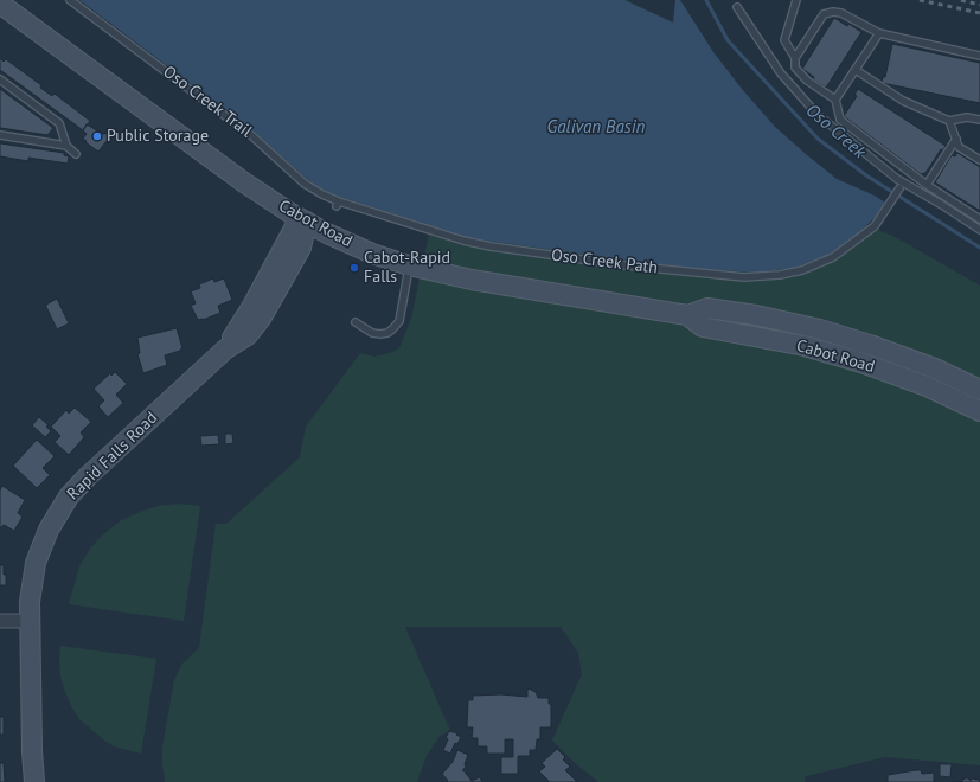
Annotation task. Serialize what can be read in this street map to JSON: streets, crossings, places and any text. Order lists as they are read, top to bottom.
{
  "streets": {
    "main road": ["Cabot Road", "Rapid Falls Road"],
    "lane": ["Oso Creek Trail", "Oso Creek Path"]
  },
  "crossings": [
    ["Oso Creek Trail", "Oso Creek Path"],
    ["Cabot Road", "Rapid Falls Road"]
  ],
  "water": ["Galivan Basin", "Oso Creek"],
  "places": ["Public Storage", "Cabot-Rapid Falls"]
}
